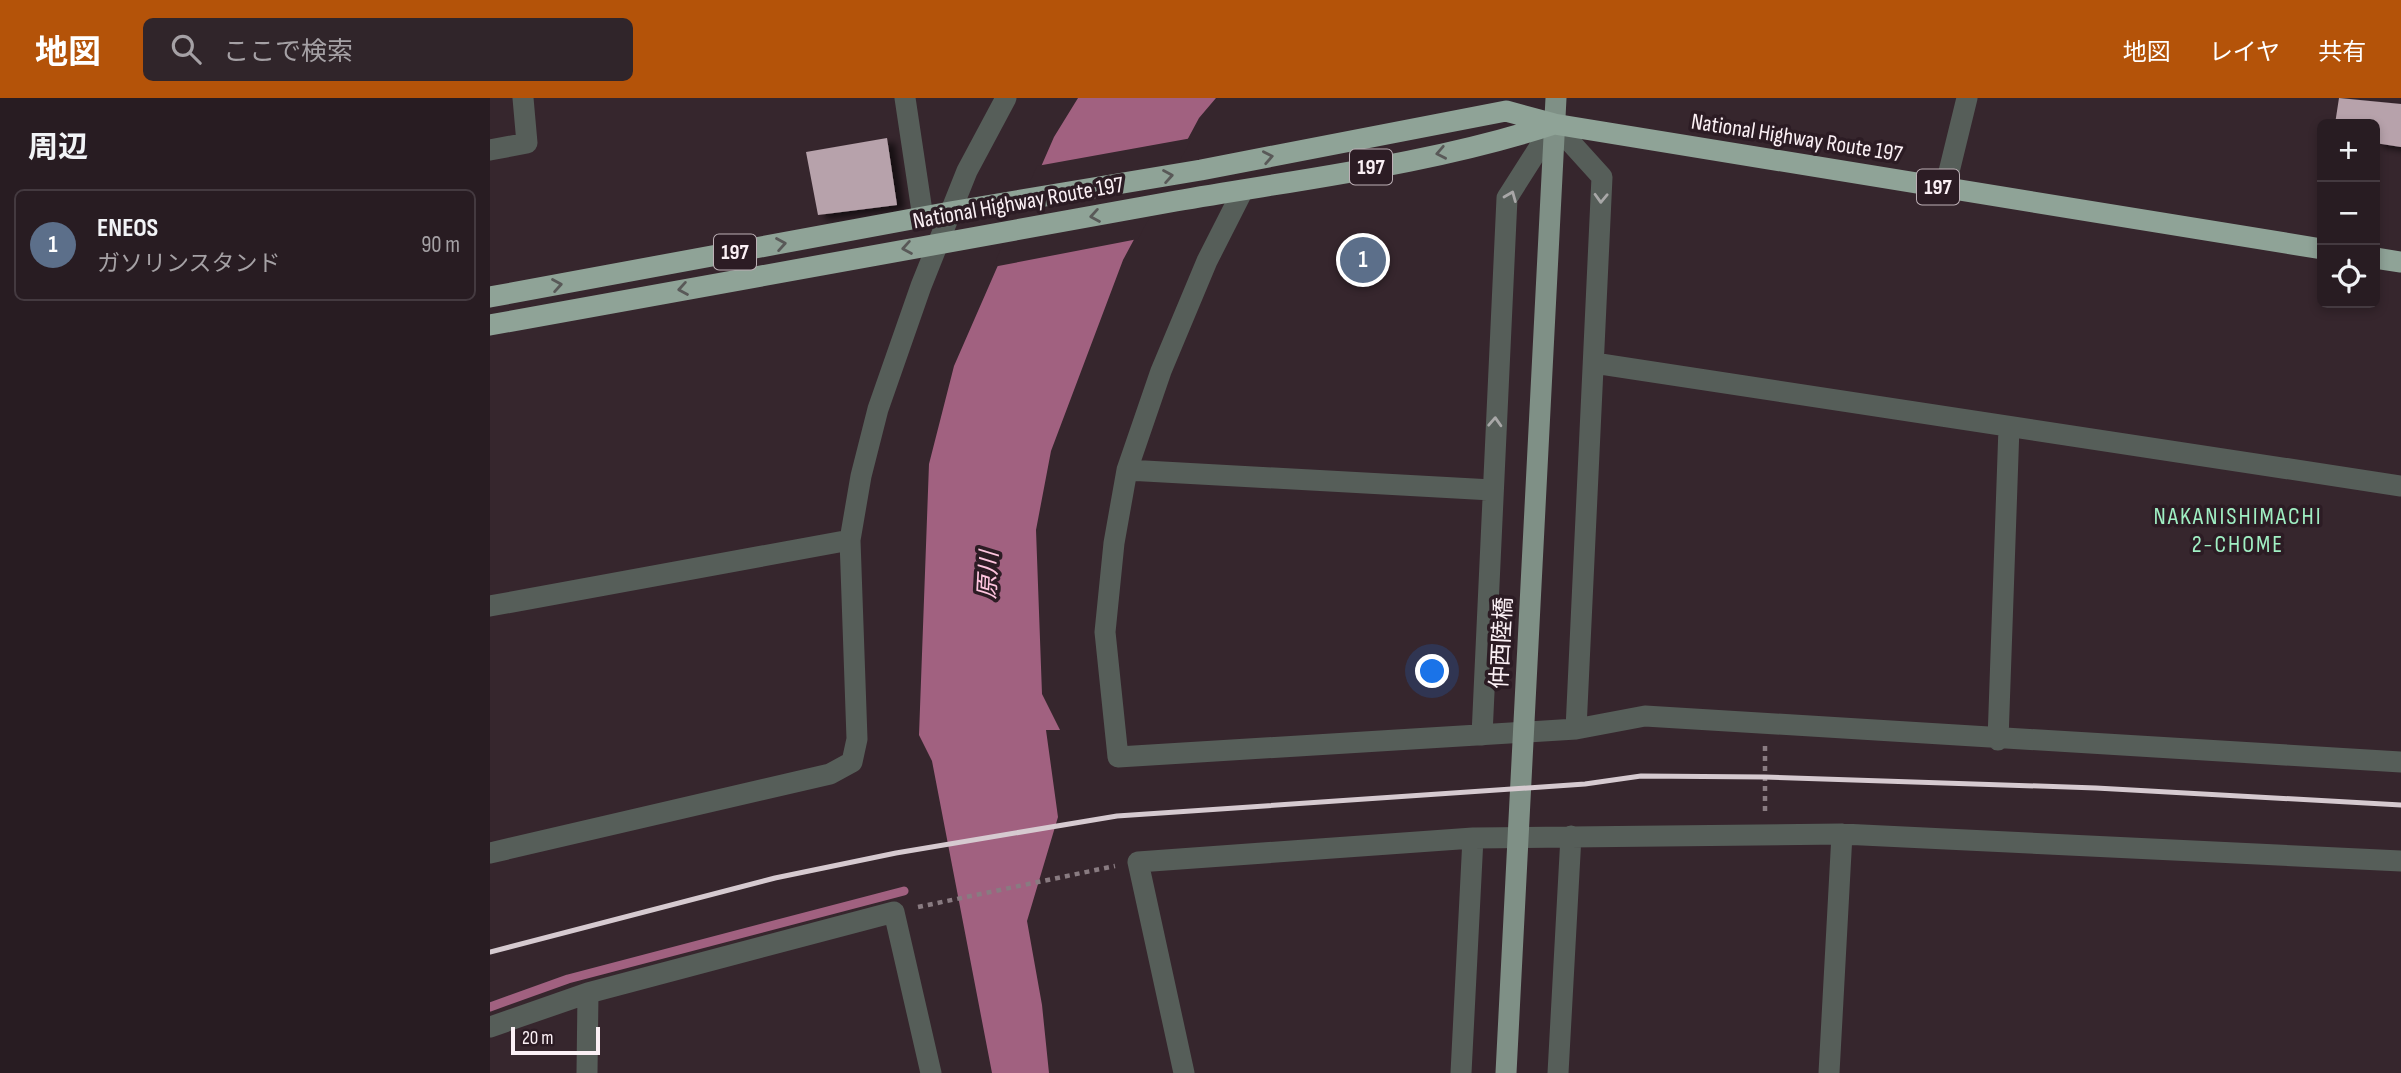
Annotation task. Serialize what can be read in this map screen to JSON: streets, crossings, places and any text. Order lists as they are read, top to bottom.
{
  "streets": {
    "highway": ["National Highway Route 197", "197"],
    "main road": ["仲西陸橋"]
  },
  "crossings": [
    ["National Highway Route 197", "仲西陸橋"]
  ],
  "districts": ["NAKANISHIMACHI 2-CHOME"],
  "water": ["原川"],
  "scale_bar": "20 m",
  "page": {
    "header": "地図",
    "search": "ここで検索",
    "nav": ["地図", "レイヤ", "共有"],
    "heading": "周辺",
    "map_buttons": ["+", "−"],
    "list": [
      {
        "mark": "1",
        "name": "ENEOS",
        "note": "ガソリンスタンド",
        "value": "90 m"
      }
    ],
    "pins": "1",
    "scale": "20 m"
  }
}
